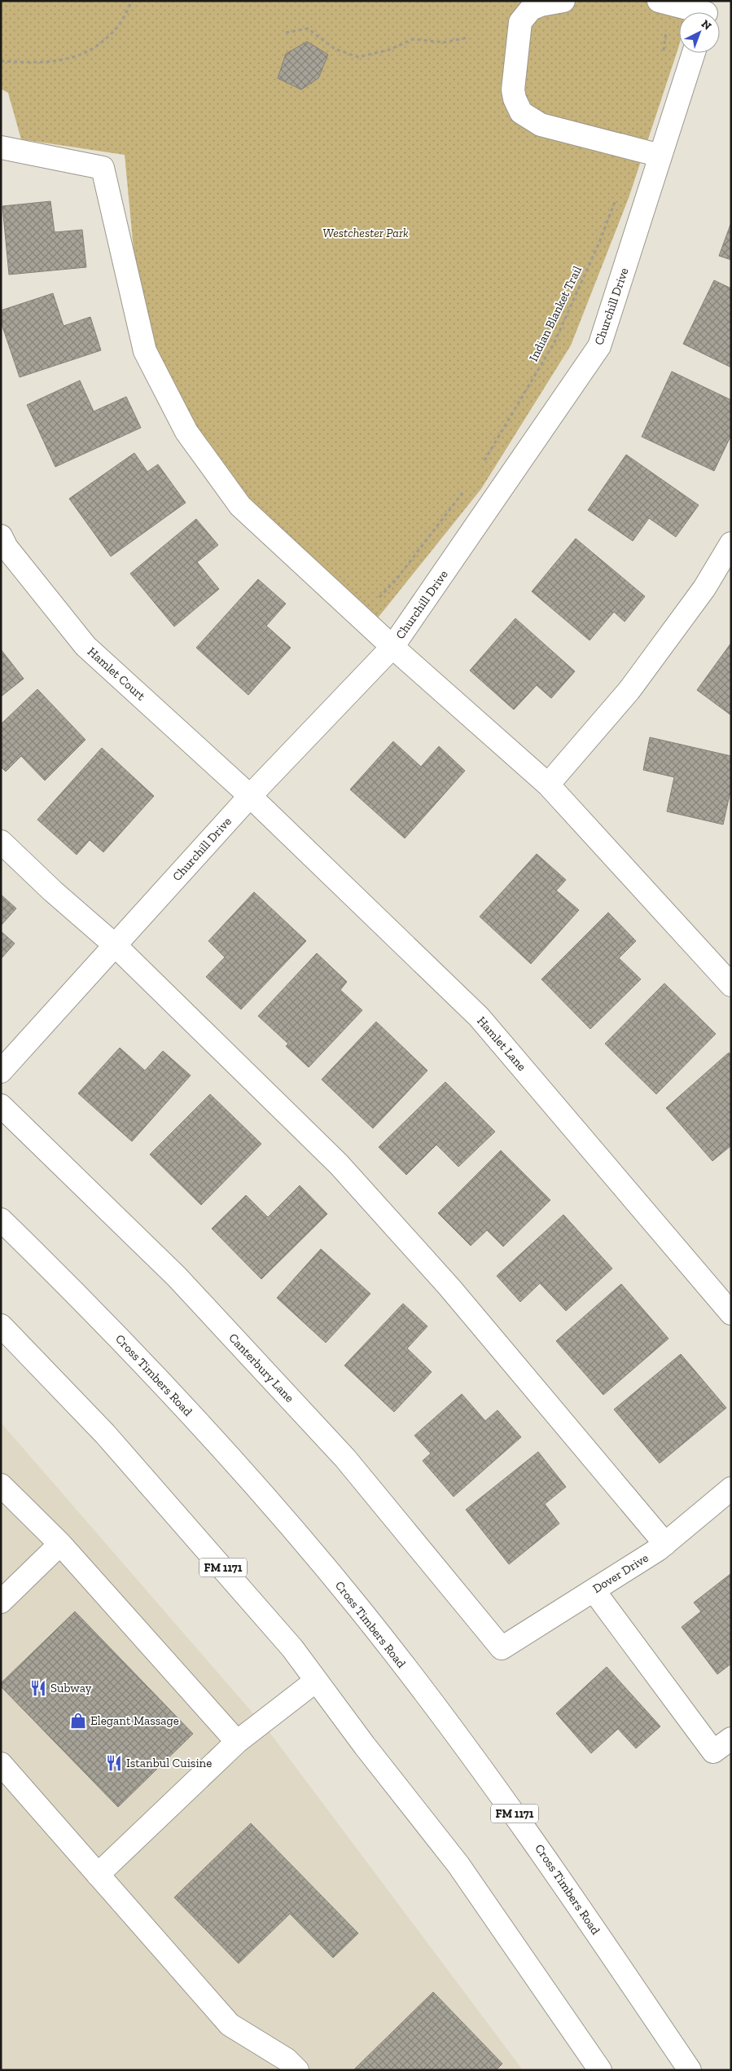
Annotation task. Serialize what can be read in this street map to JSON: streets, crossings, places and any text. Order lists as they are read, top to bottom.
{
  "streets": {
    "street": [
      "Churchill Drive",
      "Hamlet Court",
      "Hamlet Lane",
      "Canterbury Lane",
      "Cross Timbers Road",
      "FM 1171",
      "Dover Drive"
    ],
    "path": ["Indian Blanket Trail"]
  },
  "crossings": [
    ["Churchill Drive", "Hamlet Court"],
    ["Churchill Drive", "Hamlet Lane"],
    ["Hamlet Court", "Hamlet Lane"],
    ["Canterbury Lane", "Dover Drive"]
  ],
  "parks": ["Westchester Park"],
  "places": {
    "restaurant": ["Subway", "Istanbul Cuisine"],
    "shop": ["Elegant Massage"]
  },
  "north": "top right"
}
